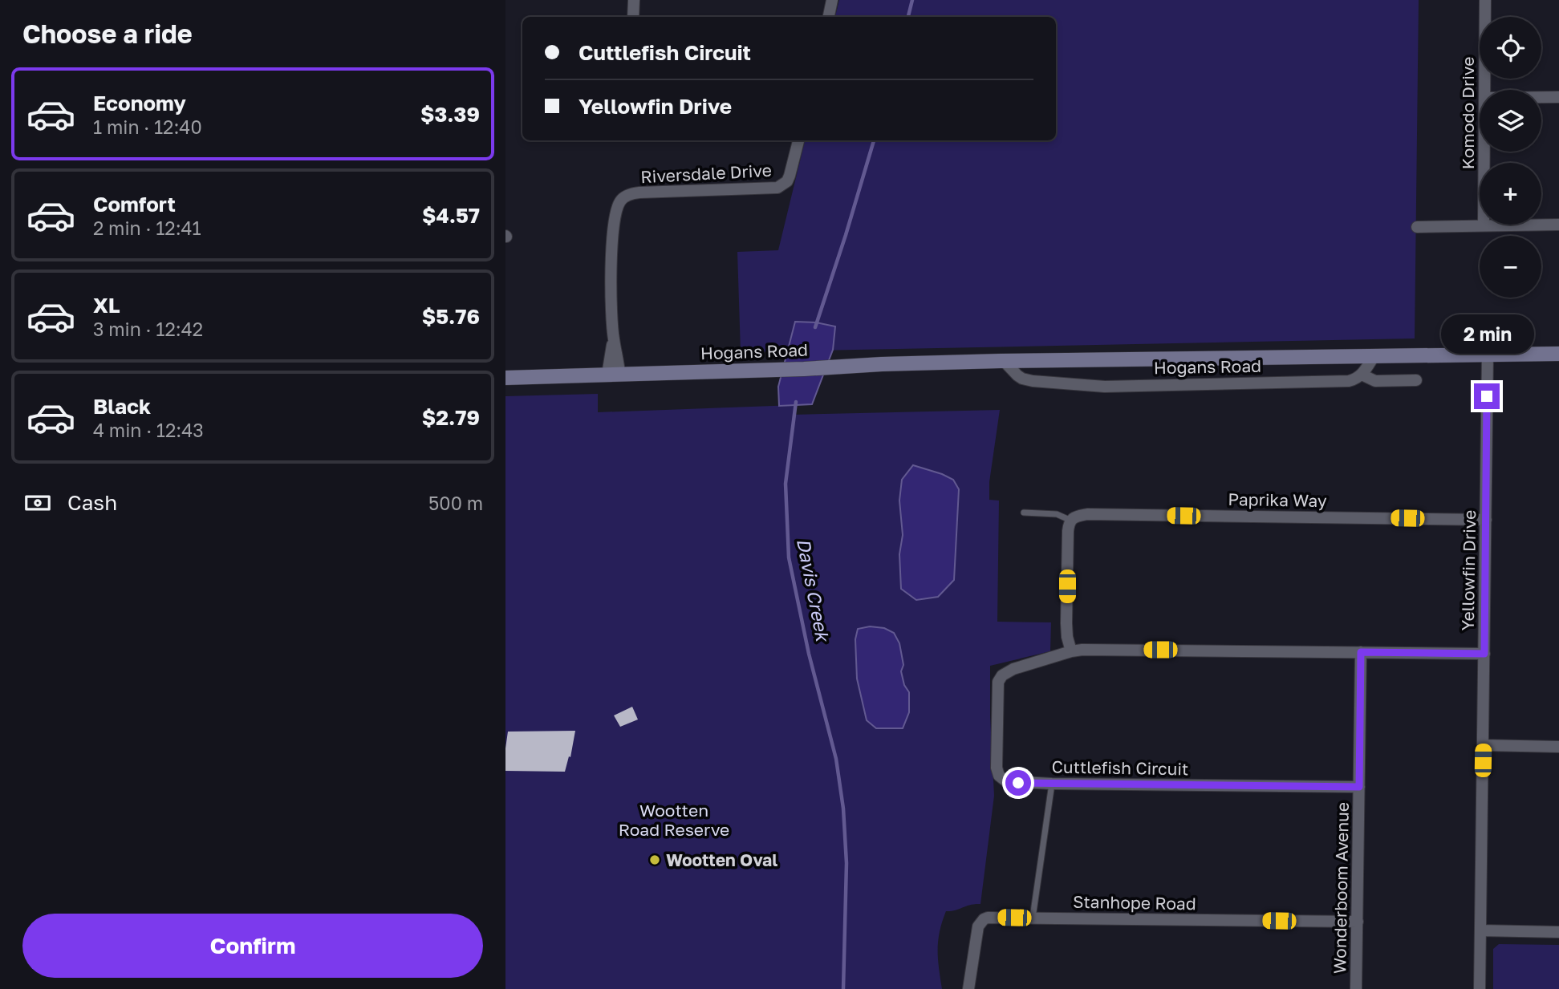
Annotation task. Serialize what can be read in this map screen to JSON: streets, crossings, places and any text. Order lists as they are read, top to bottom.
{
  "streets": {
    "street": [
      "Komodo Drive",
      "Riversdale Drive",
      "Hogans Road",
      "Paprika Way",
      "Yellowfin Drive",
      "Cuttlefish Circuit",
      "Wonderboom Avenue",
      "Stanhope Road"
    ]
  },
  "crossings": [
    ["Riversdale Drive", "Hogans Road"],
    ["Hogans Road", "Yellowfin Drive"],
    ["Paprika Way", "Yellowfin Drive"],
    ["Yellowfin Drive", "Cuttlefish Circuit"],
    ["Cuttlefish Circuit", "Wonderboom Avenue"],
    ["Wonderboom Avenue", "Stanhope Road"]
  ],
  "water": ["Davis Creek"],
  "parks": ["Wootten Road Reserve"],
  "places": ["Wootten Oval"],
  "page": {
    "heading": "Choose a ride",
    "map_buttons": ["+", "−"],
    "banner": ["Cuttlefish Circuit", "Yellowfin Drive"],
    "list": [
      {
        "name": "Economy",
        "note": "1 min · 12:40",
        "value": "$3.39"
      },
      {
        "name": "Comfort",
        "note": "2 min · 12:41",
        "value": "$4.57"
      },
      {
        "name": "XL",
        "note": "3 min · 12:42",
        "value": "$5.76"
      },
      {
        "name": "Black",
        "note": "4 min · 12:43",
        "value": "$2.79"
      }
    ],
    "bubble": "2 min",
    "pay": ["Cash", "500 m"],
    "buttons": "Confirm"
  }
}
